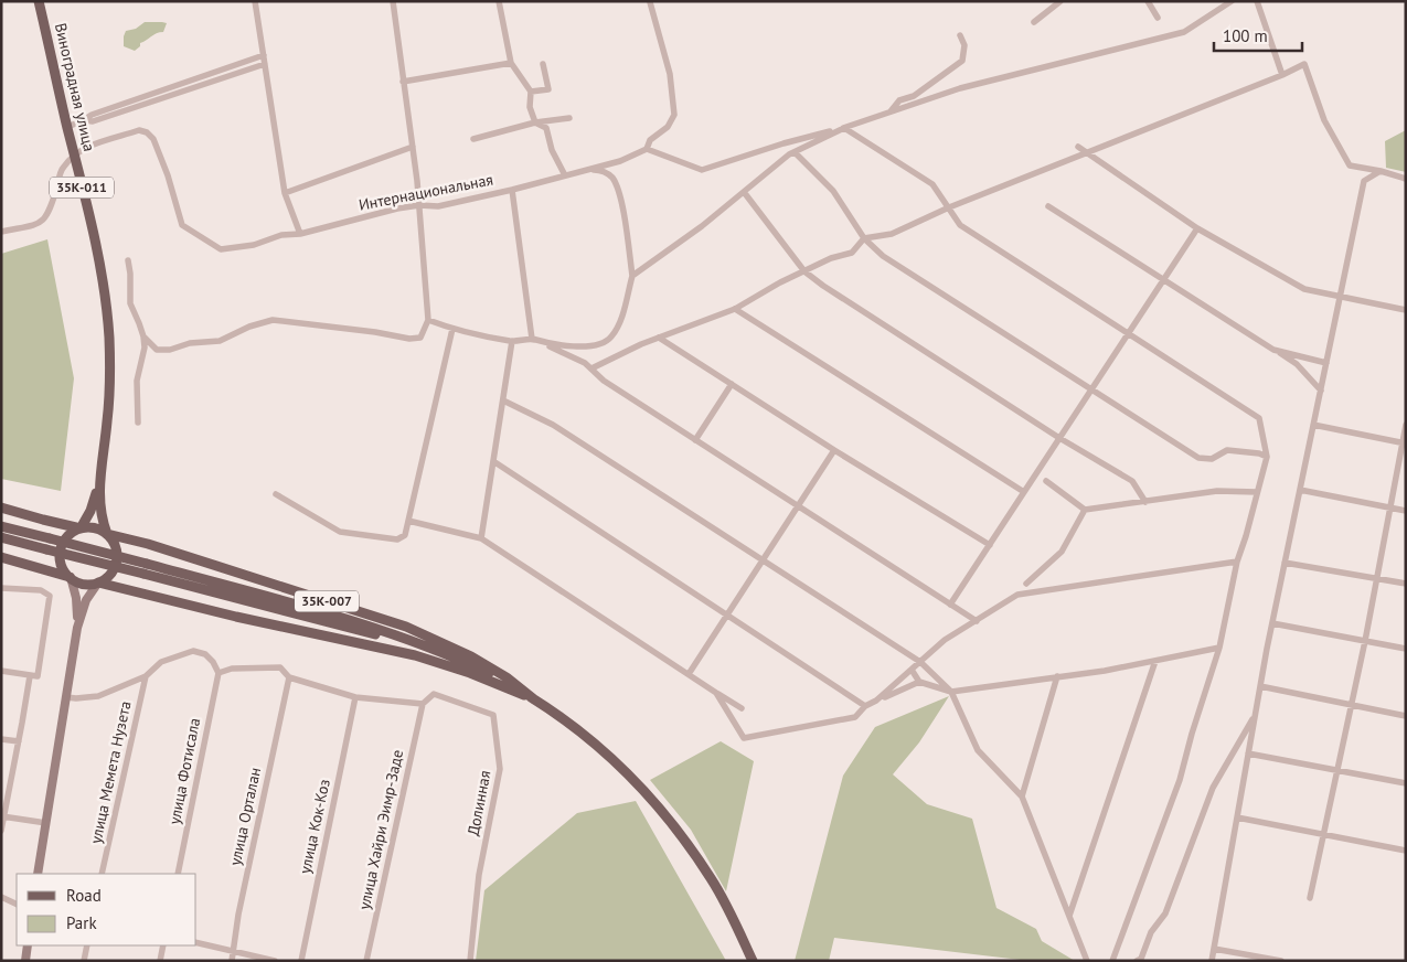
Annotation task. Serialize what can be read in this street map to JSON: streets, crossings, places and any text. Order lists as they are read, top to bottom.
{
  "streets": {
    "main road": ["Виноградная улица", "35К-011", "35К-007"],
    "street": [
      "Интернациональная",
      "улица Фотисала",
      "улица Мемета Нузета",
      "Долинная",
      "улица Орталан",
      "улица Кок-Коз",
      "улица Хайри Эимр-Заде"
    ]
  },
  "crossings": [
    ["Виноградная улица", "35К-011"],
    ["Виноградная улица", "Интернациональная"],
    ["35К-011", "35К-007"],
    ["Долинная", "улица Хайри Эимр-Заде"]
  ],
  "legend": ["Road", "Park"],
  "scale_bar": "100 m"
}
